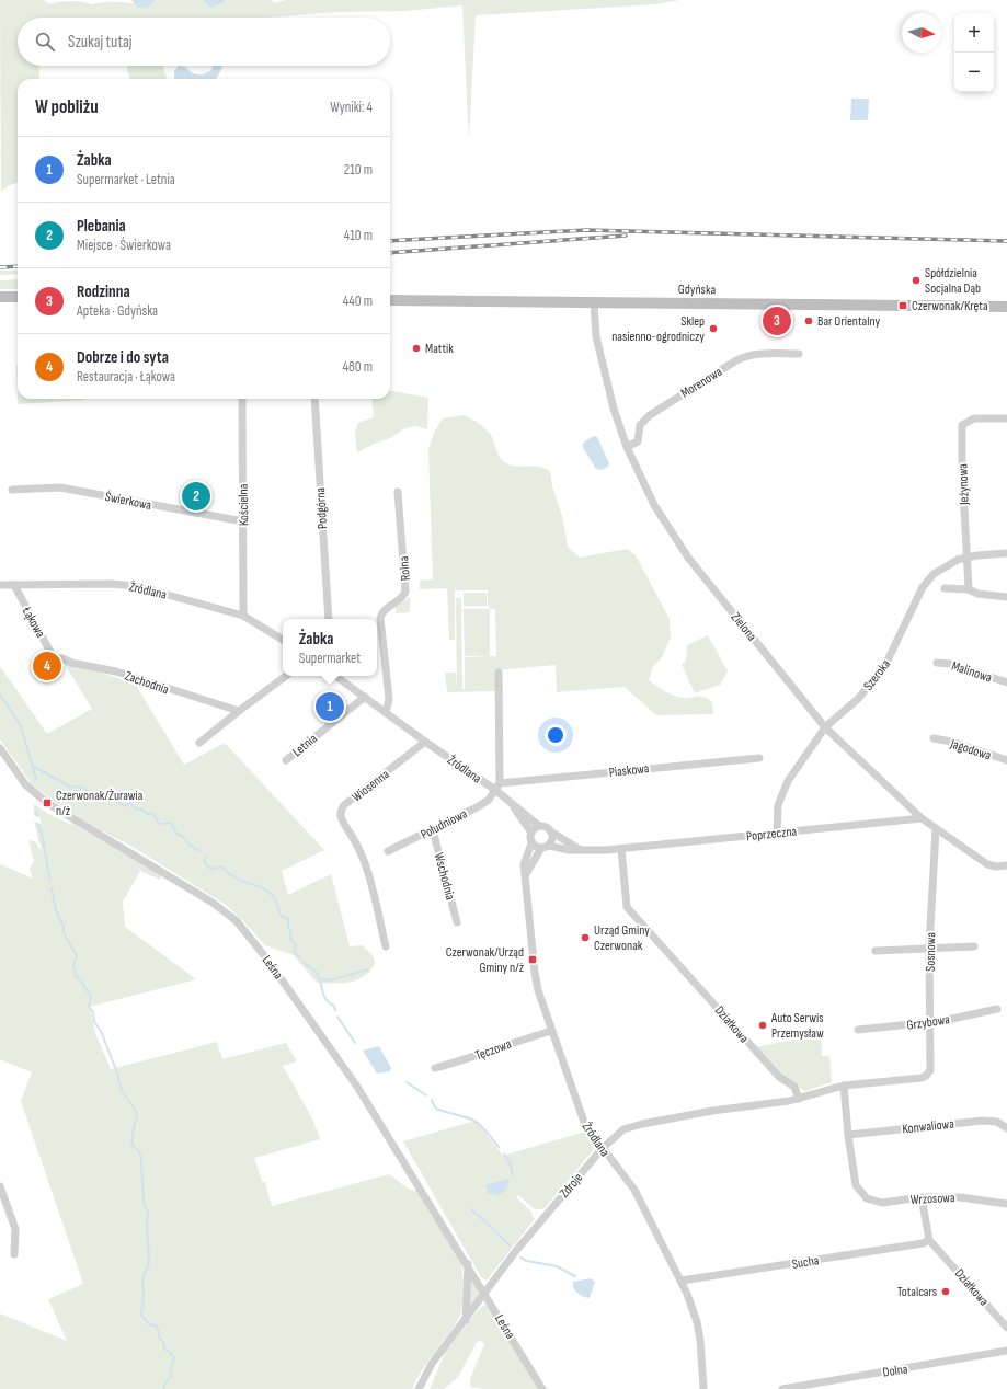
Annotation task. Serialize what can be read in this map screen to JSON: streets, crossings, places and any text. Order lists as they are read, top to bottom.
{
  "streets": {
    "main road": ["Gdyńska"],
    "street": [
      "Morenowa",
      "Jeżynowa",
      "Świerkowa",
      "Kościelna",
      "Podgórna",
      "Rolna",
      "Źródlana",
      "Łąkowa",
      "Zielona",
      "Malinowa",
      "Szeroka",
      "Zachodnia",
      "Letnia",
      "Jagodowa",
      "Piaskowa",
      "Wiosenna",
      "Południowa",
      "Poprzeczna",
      "Wschodnia",
      "Sosnowa",
      "Leśna",
      "Grzybowa",
      "Działkowa",
      "Tęczowa",
      "Konwaliowa",
      "Zdroje",
      "Wrzosowa",
      "Sucha",
      "Dolna"
    ]
  },
  "crossings": [
    ["Gdyńska", "Zielona"],
    ["Morenowa", "Zielona"],
    ["Jeżynowa", "Szeroka"],
    ["Świerkowa", "Kościelna"],
    ["Kościelna", "Źródlana"],
    ["Rolna", "Źródlana"],
    ["Źródlana", "Łąkowa"],
    ["Źródlana", "Letnia"],
    ["Źródlana", "Piaskowa"],
    ["Źródlana", "Wiosenna"],
    ["Źródlana", "Południowa"],
    ["Źródlana", "Tęczowa"],
    ["Źródlana", "Zdroje"],
    ["Źródlana", "Sucha"],
    ["Łąkowa", "Zachodnia"],
    ["Zielona", "Szeroka"],
    ["Zielona", "Poprzeczna"],
    ["Zielona", "Sosnowa"],
    ["Szeroka", "Poprzeczna"],
    ["Piaskowa", "Południowa"],
    ["Południowa", "Wschodnia"],
    ["Poprzeczna", "Działkowa"],
    ["Sosnowa", "Grzybowa"],
    ["Leśna", "Zdroje"],
    ["Działkowa", "Zdroje"],
    ["Działkowa", "Sucha"],
    ["Konwaliowa", "Wrzosowa"]
  ],
  "places": {
    "other": [
      "Spółdzielnia Socjalna Dąb",
      "Bar Orientalny",
      "Sklep nasienno-ogrodniczy",
      "Mattik",
      "Urząd Gminy Czerwonak",
      "Auto Serwis Przemysław",
      "Totalcars"
    ],
    "transit": ["Czerwonak/Kręta", "Czerwonak/Żurawia n/ż", "Czerwonak/Urząd Gminy n/ż"]
  },
  "north": "right",
  "page": {
    "map_buttons": ["+", "−"],
    "search": "Szukaj tutaj",
    "heading": ["W pobliżu", "Wyniki: 4"],
    "list": [
      {
        "mark": "1",
        "name": "Żabka",
        "note": "Supermarket · Letnia",
        "value": "210 m"
      },
      {
        "mark": "2",
        "name": "Plebania",
        "note": "Miejsce · Świerkowa",
        "value": "410 m"
      },
      {
        "mark": "3",
        "name": "Rodzinna",
        "note": "Apteka · Gdyńska",
        "value": "440 m"
      },
      {
        "mark": "4",
        "name": "Dobrze i do syta",
        "note": "Restauracja · Łąkowa",
        "value": "480 m"
      }
    ],
    "pins": [
      "3",
      "2",
      "4",
      "1"
    ],
    "popup": ["Żabka", "Supermarket"]
  }
}
